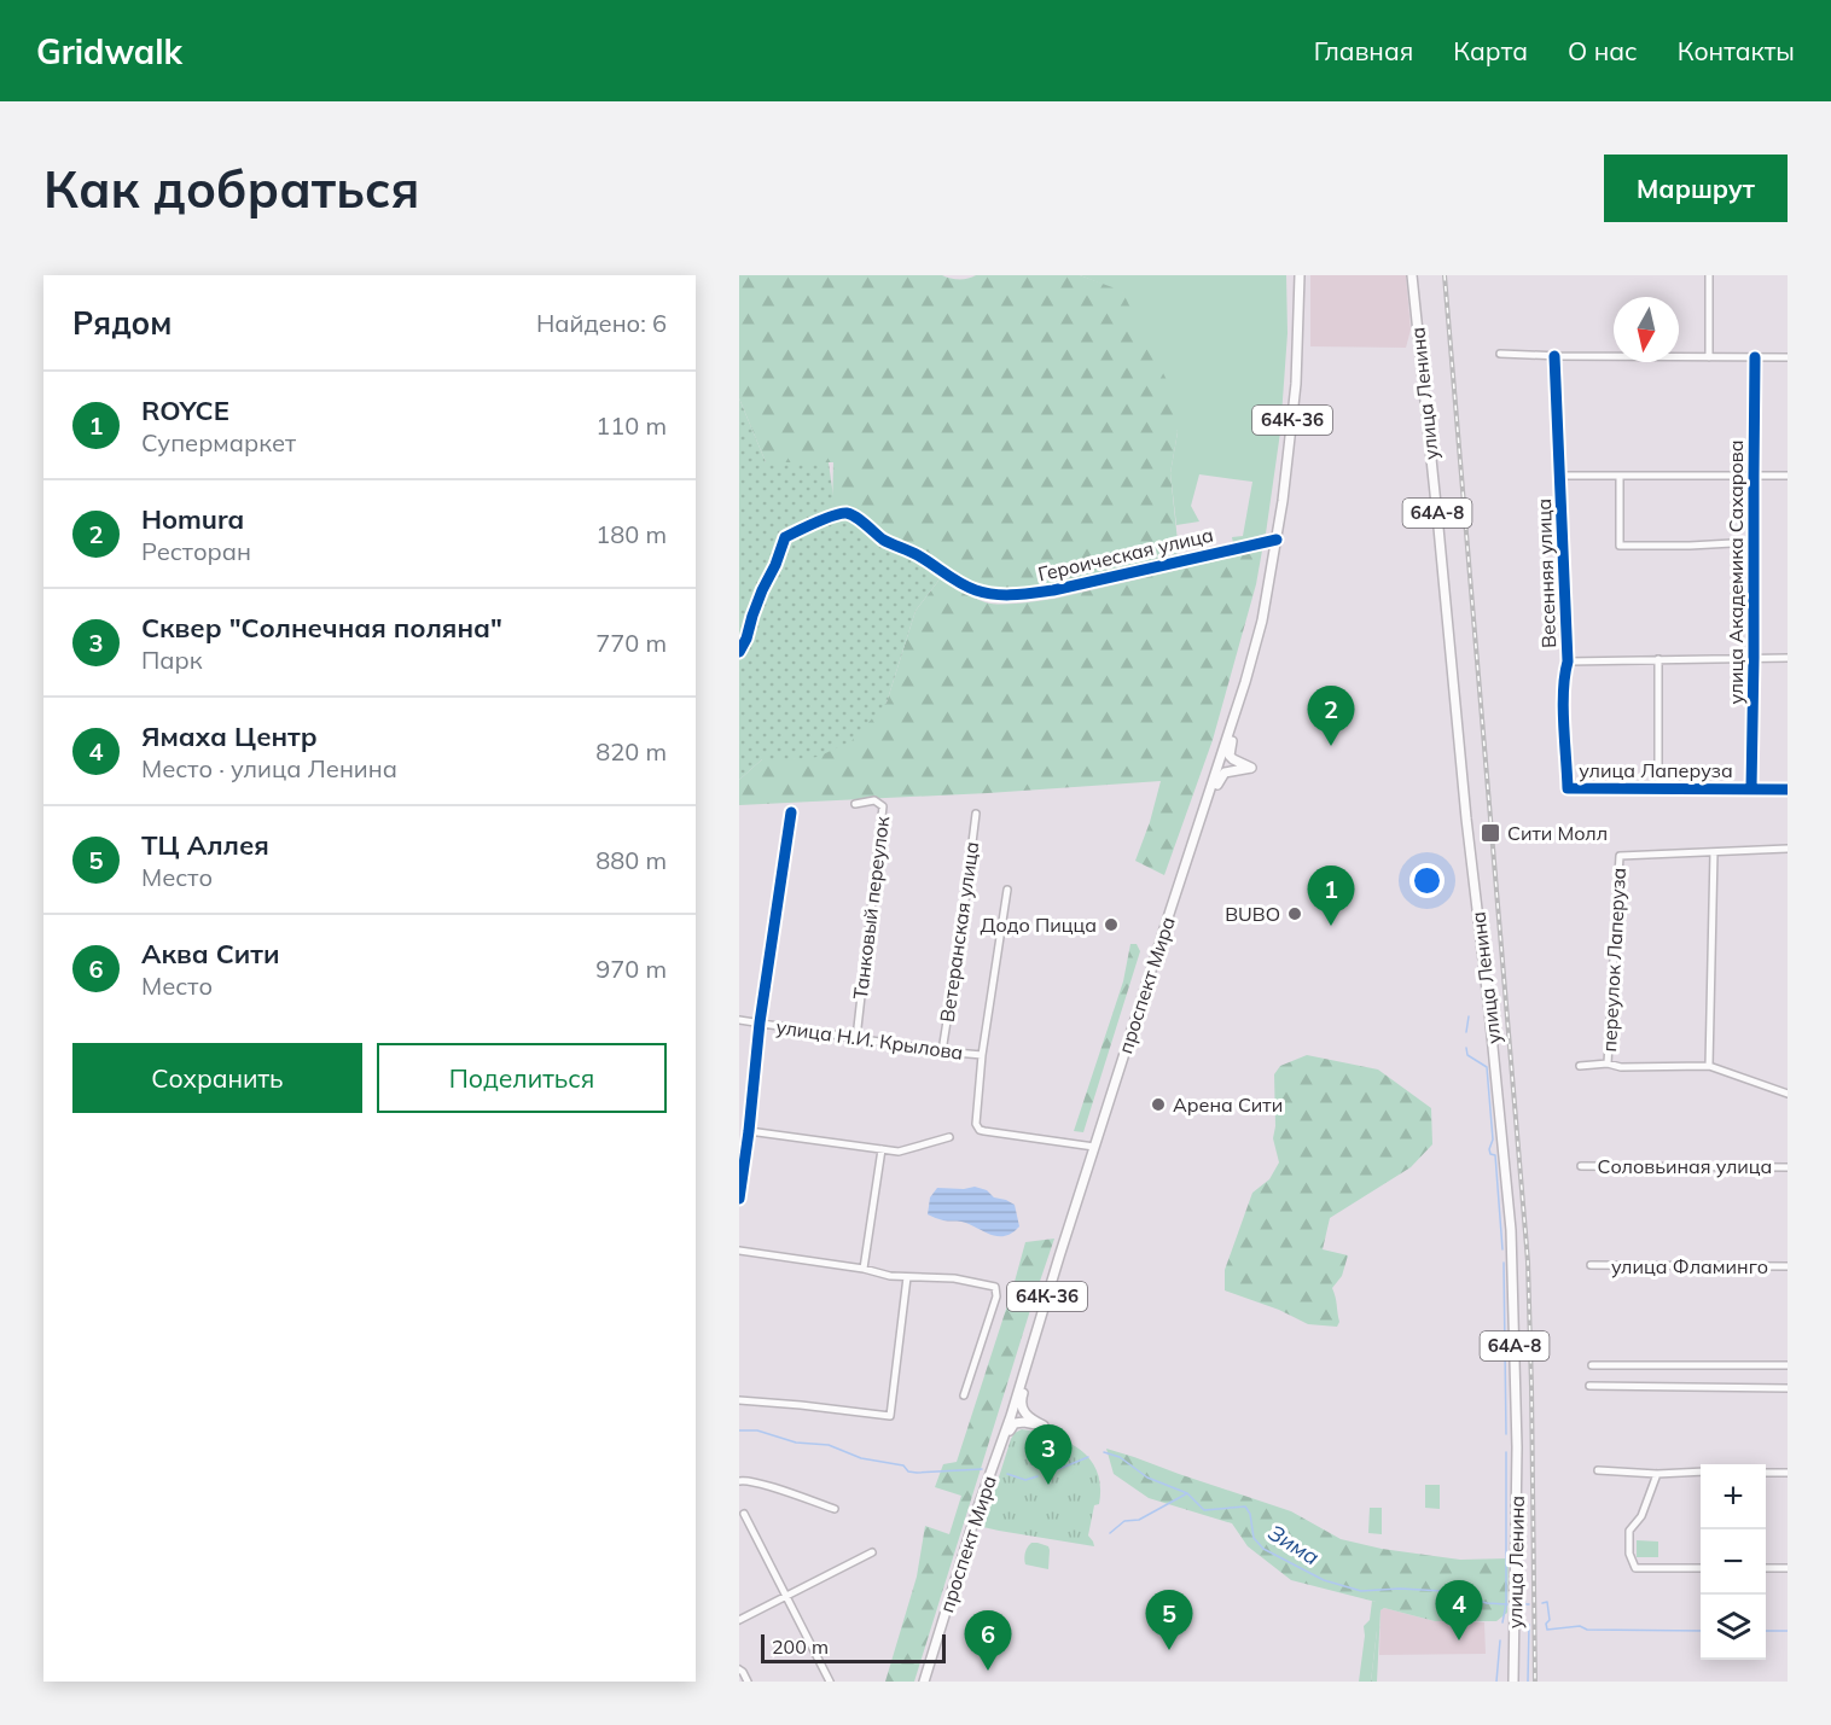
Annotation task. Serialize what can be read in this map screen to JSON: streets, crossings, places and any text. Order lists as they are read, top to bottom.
{
  "streets": {
    "main road": [
      "улица Ленина",
      "64К-36",
      "64А-8",
      "проспект Мира"
    ],
    "street": [
      "Героическая улица",
      "улица Академика Сахарова",
      "Весенняя улица",
      "улица Лаперуза",
      "Танковый переулок",
      "Ветеранская улица",
      "переулок Лаперуза",
      "улица Н.И. Крылова",
      "Соловьиная улица",
      "улица Фламинго"
    ]
  },
  "crossings": [
    ["Героическая улица", "проспект Мира"],
    ["улица Академика Сахарова", "улица Лаперуза"],
    ["Весенняя улица", "улица Лаперуза"],
    ["Танковый переулок", "улица Н.И. Крылова"],
    ["Ветеранская улица", "улица Н.И. Крылова"],
    ["проспект Мира", "улица Н.И. Крылова"]
  ],
  "water": ["Зима"],
  "places": {
    "transit": ["Сити Молл"],
    "other": ["BUBO", "Додо Пицца", "Арена Сити"]
  },
  "scale_bar": "200 m",
  "north": "bottom",
  "page": {
    "header": "Gridwalk",
    "nav": [
      "Главная",
      "Карта",
      "О нас",
      "Контакты"
    ],
    "buttons": [
      "Маршрут",
      ["Сохранить", "Поделиться"]
    ],
    "title": "Как добраться",
    "heading": ["Рядом", "Найдено: 6"],
    "list": [
      {
        "mark": "1",
        "name": "ROYCE",
        "note": "Супермаркет",
        "value": "110 m"
      },
      {
        "mark": "2",
        "name": "Homura",
        "note": "Ресторан",
        "value": "180 m"
      },
      {
        "mark": "3",
        "name": "Сквер \"Солнечная поляна\"",
        "note": "Парк",
        "value": "770 m"
      },
      {
        "mark": "4",
        "name": "Ямаха Центр",
        "note": "Место · улица Ленина",
        "value": "820 m"
      },
      {
        "mark": "5",
        "name": "ТЦ Аллея",
        "note": "Место",
        "value": "880 m"
      },
      {
        "mark": "6",
        "name": "Аква Сити",
        "note": "Место",
        "value": "970 m"
      }
    ],
    "pins": [
      "2",
      "1",
      "3",
      "4",
      "5",
      "6"
    ],
    "map_buttons": ["+", "−"],
    "scale": "200 m"
  }
}
